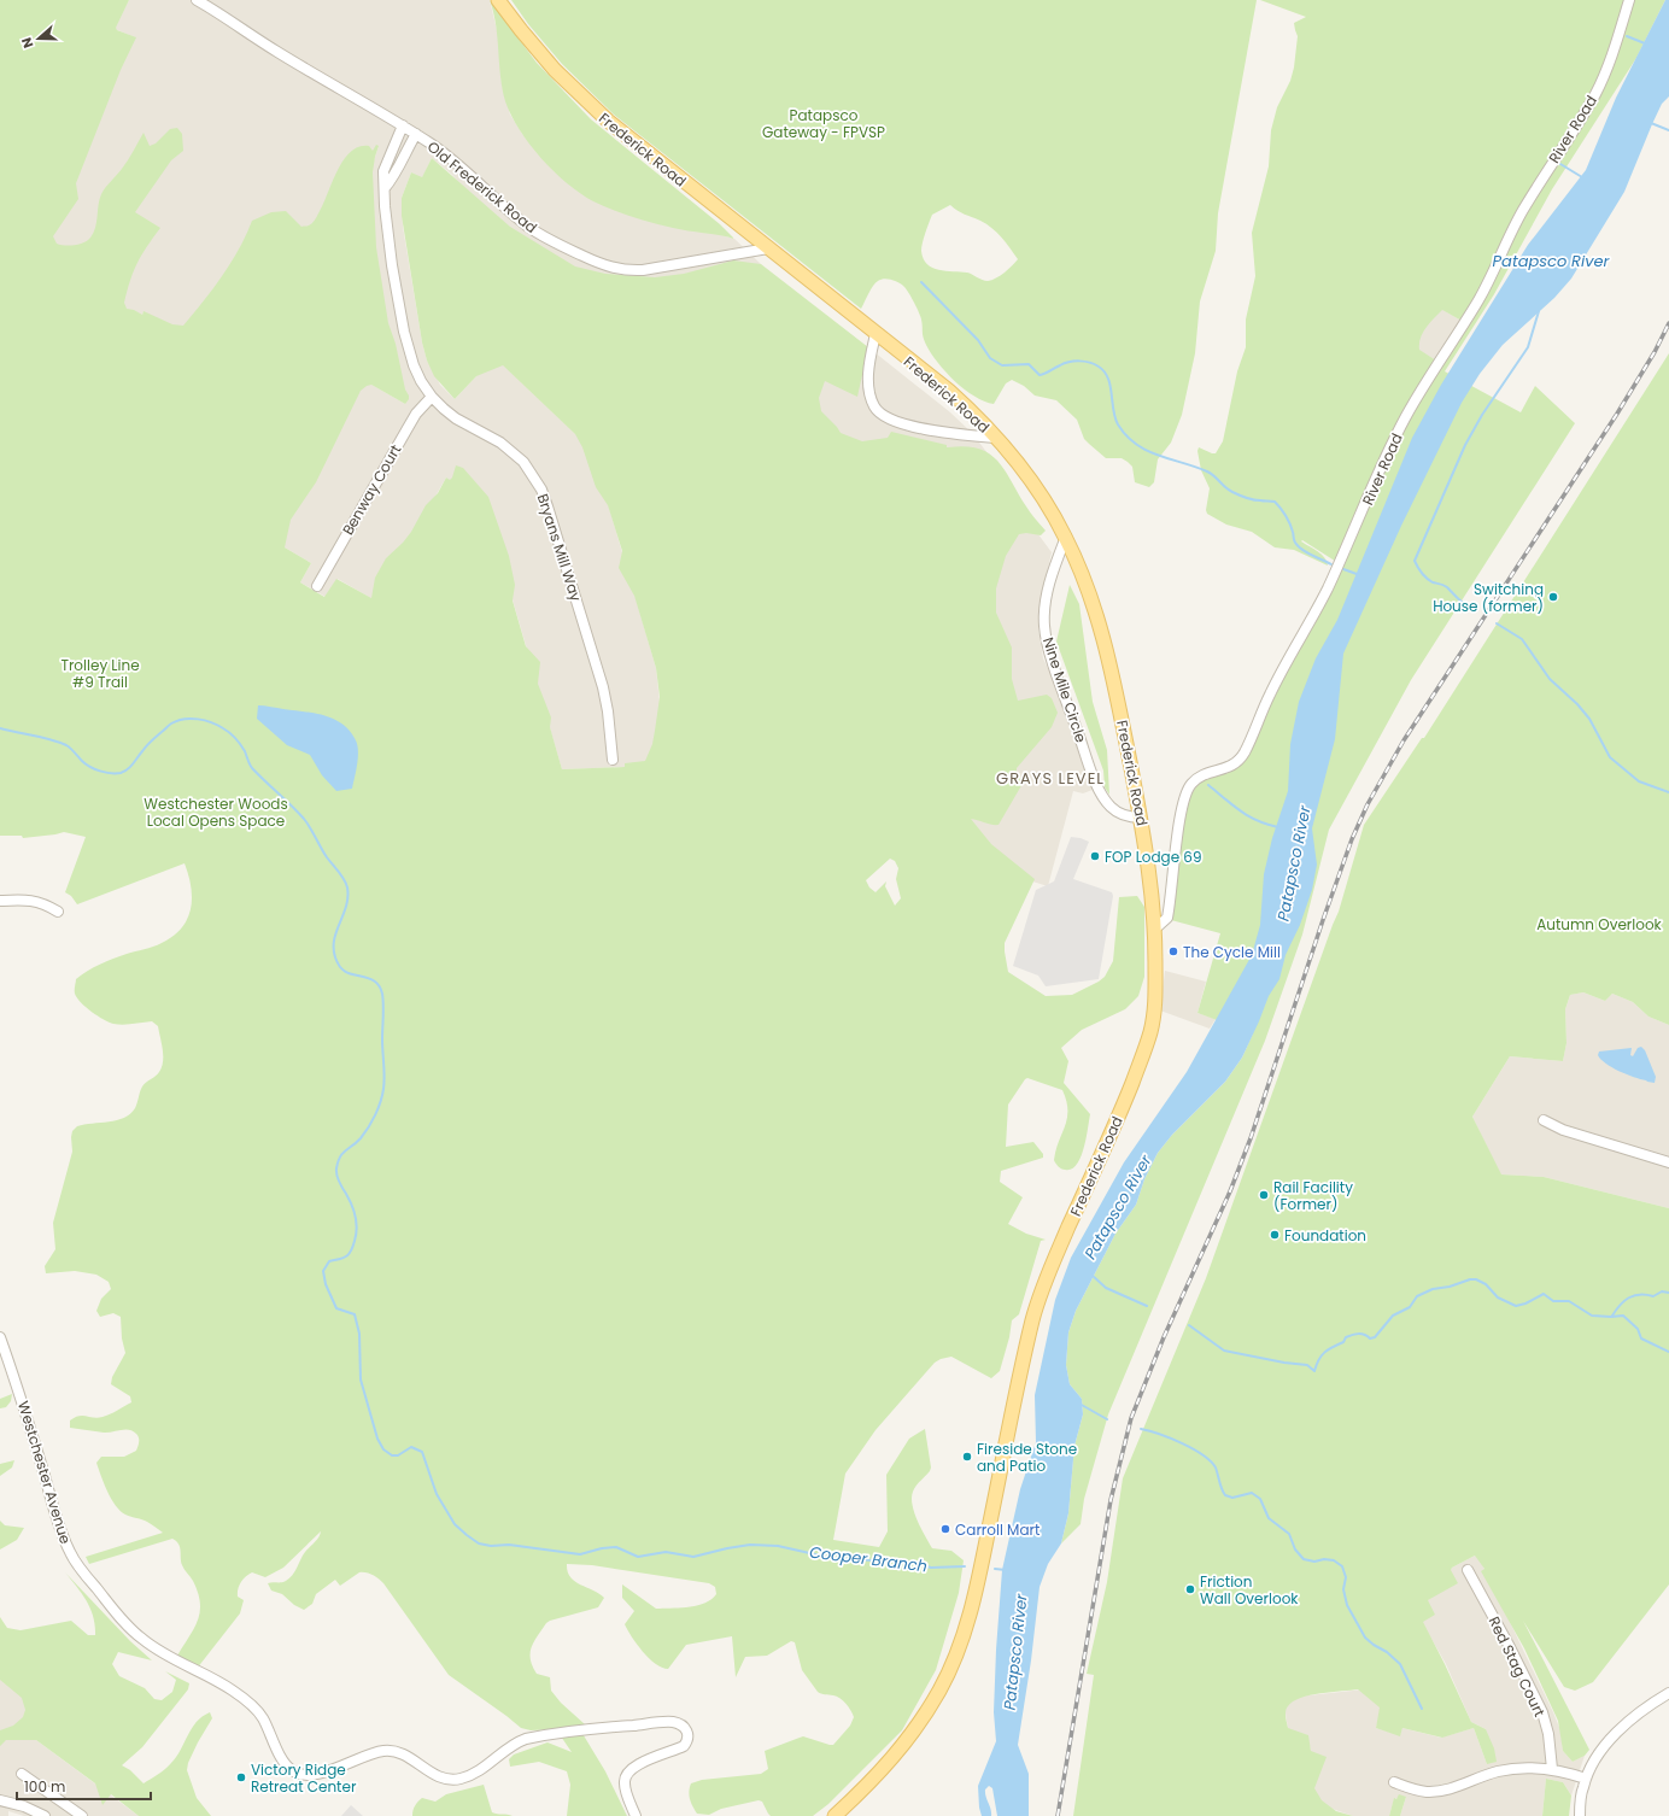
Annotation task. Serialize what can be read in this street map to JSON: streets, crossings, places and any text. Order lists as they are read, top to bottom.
{
  "streets": {
    "main road": ["Frederick Road"],
    "street": [
      "River Road",
      "Old Frederick Road",
      "Benway Court",
      "Bryans Mill Way",
      "Nine Mile Circle",
      "Westchester Avenue",
      "Red Stag Court"
    ]
  },
  "crossings": [
    ["River Road", "Frederick Road"],
    ["Frederick Road", "Old Frederick Road"],
    ["Frederick Road", "Nine Mile Circle"],
    ["Old Frederick Road", "Bryans Mill Way"],
    ["Benway Court", "Bryans Mill Way"]
  ],
  "districts": ["GRAYS LEVEL"],
  "water": ["Patapsco River", "Cooper Branch"],
  "parks": [
    "Patapsco Gateway - FPVSP",
    "Trolley Line #9 Trail",
    "Westchester Woods Local Opens Space",
    "Autumn Overlook"
  ],
  "places": [
    "Switching House (former)",
    "FOP Lodge 69",
    "The Cycle Mill",
    "Rail Facility (Former)",
    "Foundation",
    "Fireside Stone and Patio",
    "Carroll Mart",
    "Friction Wall Overlook",
    "Victory Ridge Retreat Center"
  ],
  "scale_bar": "100 m",
  "north": "left"
}
